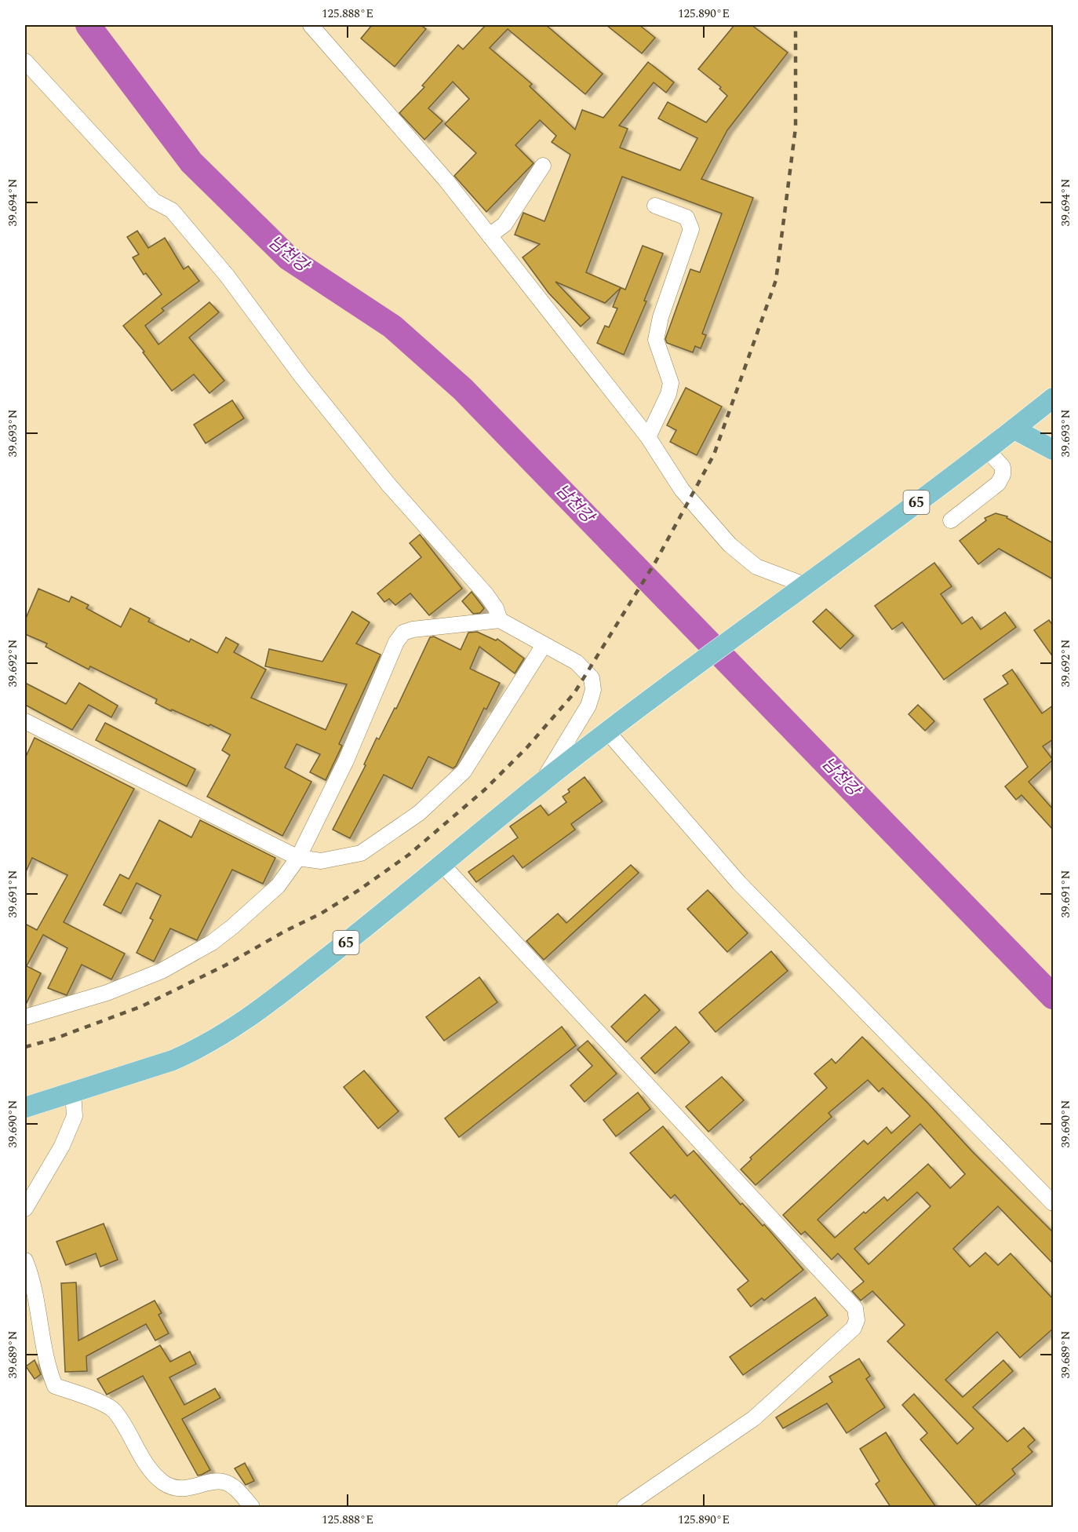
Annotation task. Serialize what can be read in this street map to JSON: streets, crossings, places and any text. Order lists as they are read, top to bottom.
{
  "streets": {
    "main road": ["65"]
  },
  "water": ["남천강"],
  "coordinates": [
    "125.888°E",
    "125.890°E",
    "39.694°N",
    "39.693°N",
    "39.692°N",
    "39.691°N",
    "39.690°N",
    "39.689°N"
  ]
}
